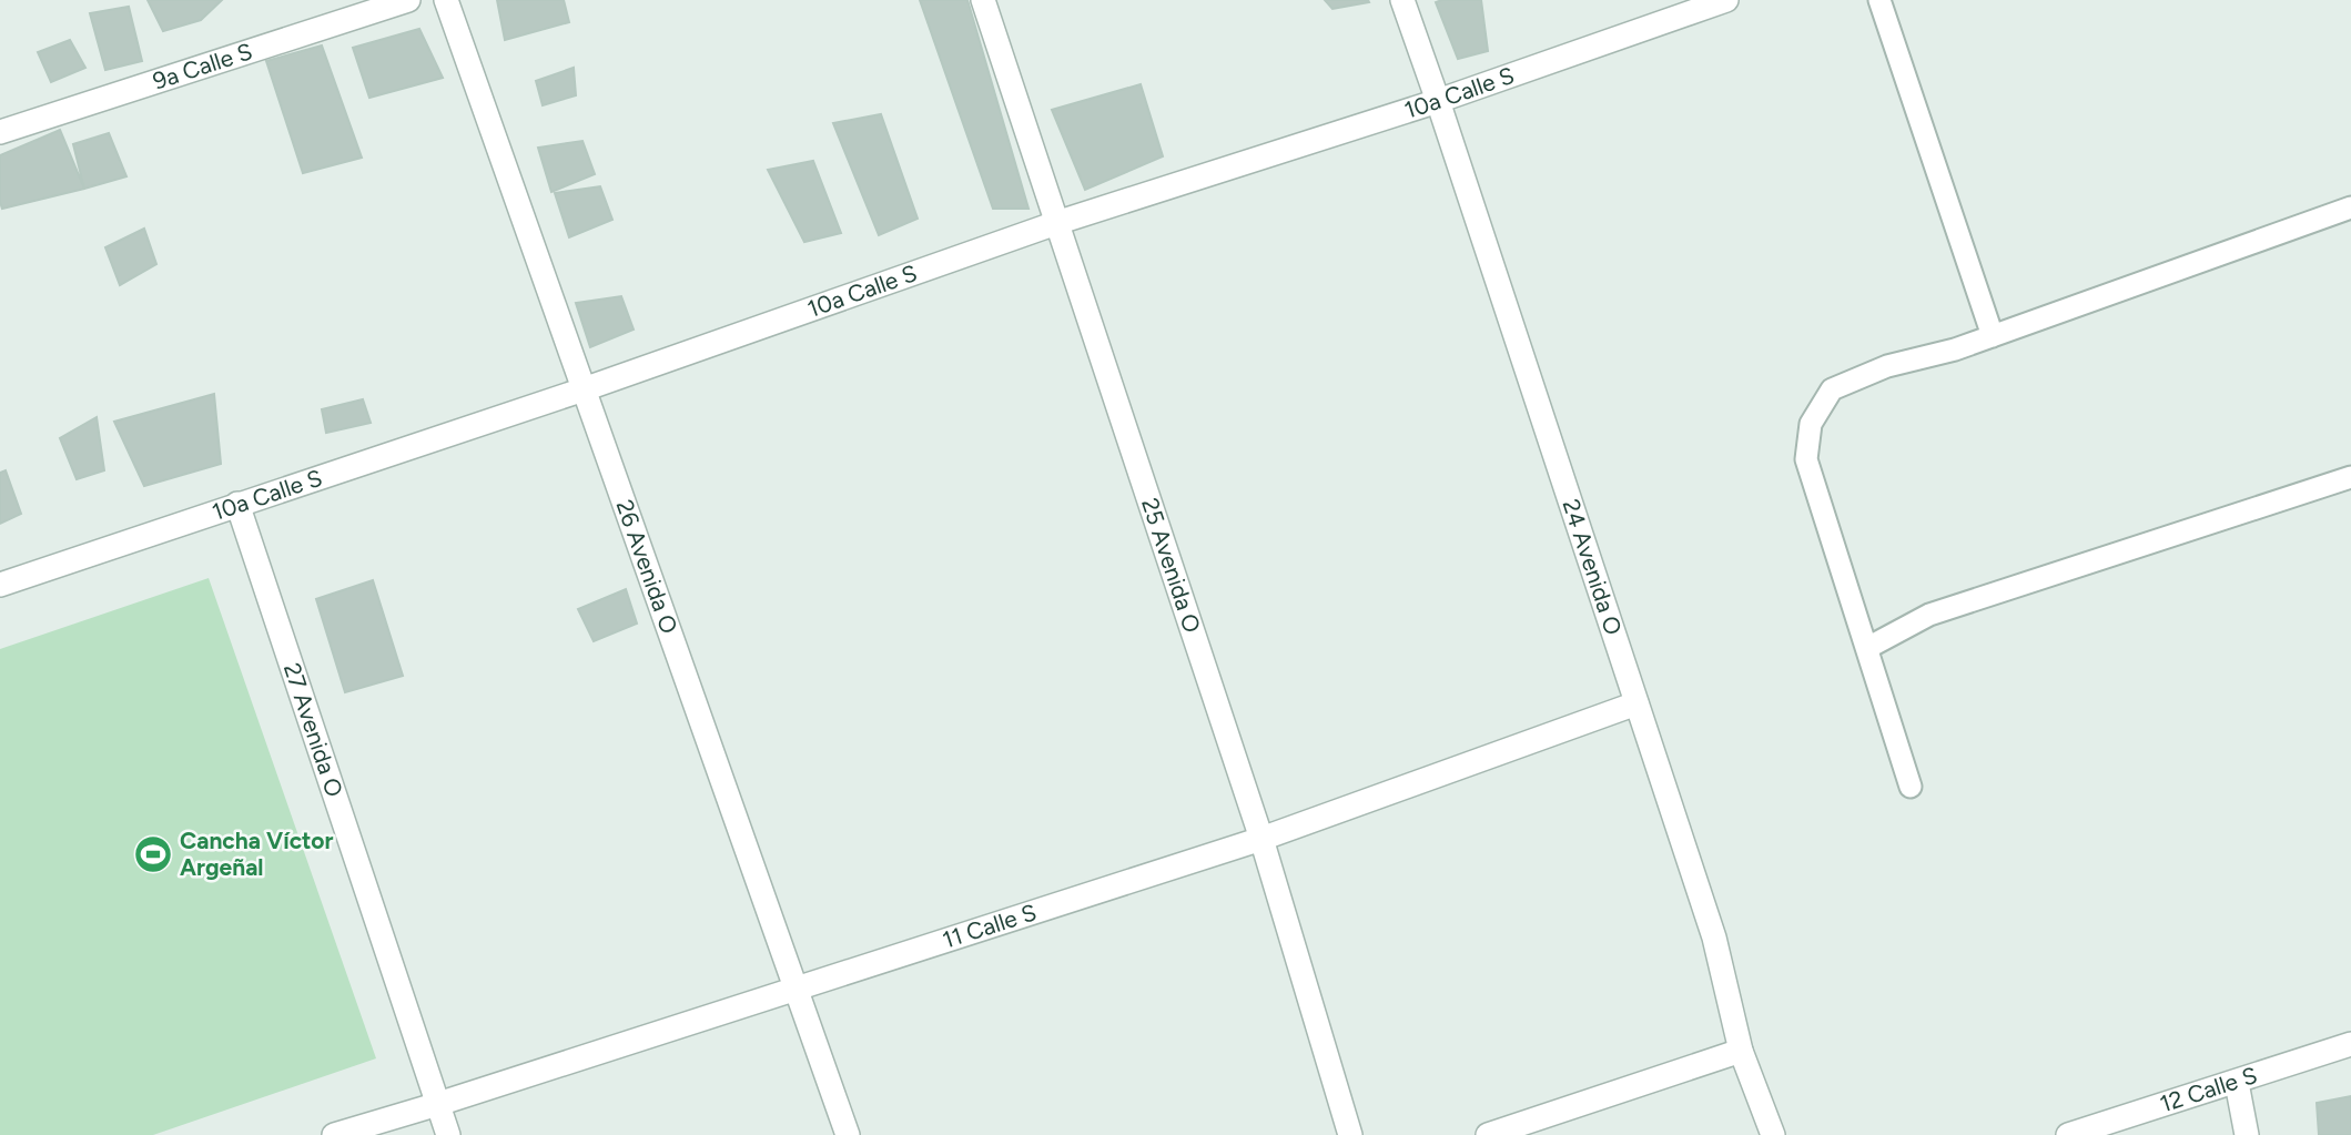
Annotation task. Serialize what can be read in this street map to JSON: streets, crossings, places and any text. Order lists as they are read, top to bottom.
{
  "streets": {
    "street": [
      "9a Calle S",
      "10a Calle S",
      "25 Avenida O",
      "24 Avenida O",
      "26 Avenida O",
      "27 Avenida O",
      "11 Calle S",
      "12 Calle S"
    ]
  },
  "crossings": [
    ["10a Calle S", "25 Avenida O"],
    ["10a Calle S", "24 Avenida O"],
    ["10a Calle S", "26 Avenida O"],
    ["10a Calle S", "27 Avenida O"],
    ["25 Avenida O", "11 Calle S"],
    ["24 Avenida O", "11 Calle S"],
    ["26 Avenida O", "11 Calle S"],
    ["27 Avenida O", "11 Calle S"]
  ],
  "places": {
    "sports": ["Cancha Víctor Argeñal"]
  }
}
